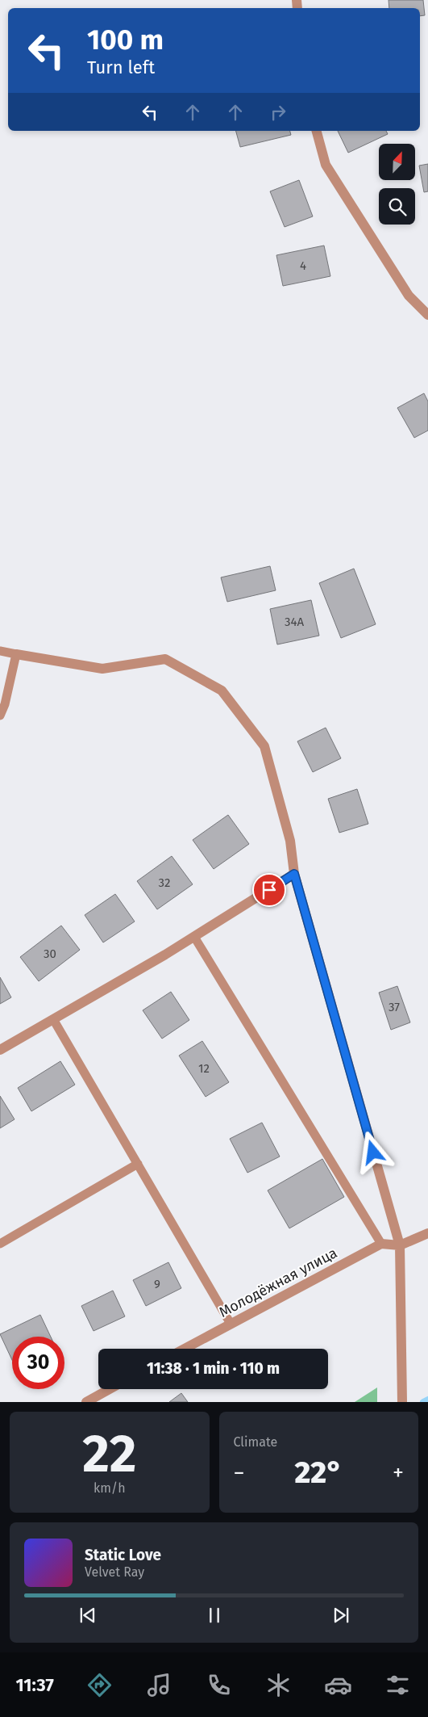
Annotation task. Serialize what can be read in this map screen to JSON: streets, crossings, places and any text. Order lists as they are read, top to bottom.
{
  "streets": {
    "street": ["Молодёжная улица"]
  },
  "house_numbers": [
    "4",
    "34А",
    "32",
    "30",
    "37",
    "12",
    "9"
  ],
  "north": "top right",
  "page": {
    "turn": ["100 m", "Turn left"],
    "limit": "30",
    "trip": "11:38 · 1 min · 110 m",
    "tile": [
      ["22", "km/h"],
      "Climate"
    ],
    "heat": ["−", "22°", "+"],
    "song": ["Static Love", "Velvet Ray"],
    "tabs": "11:37"
  }
}
